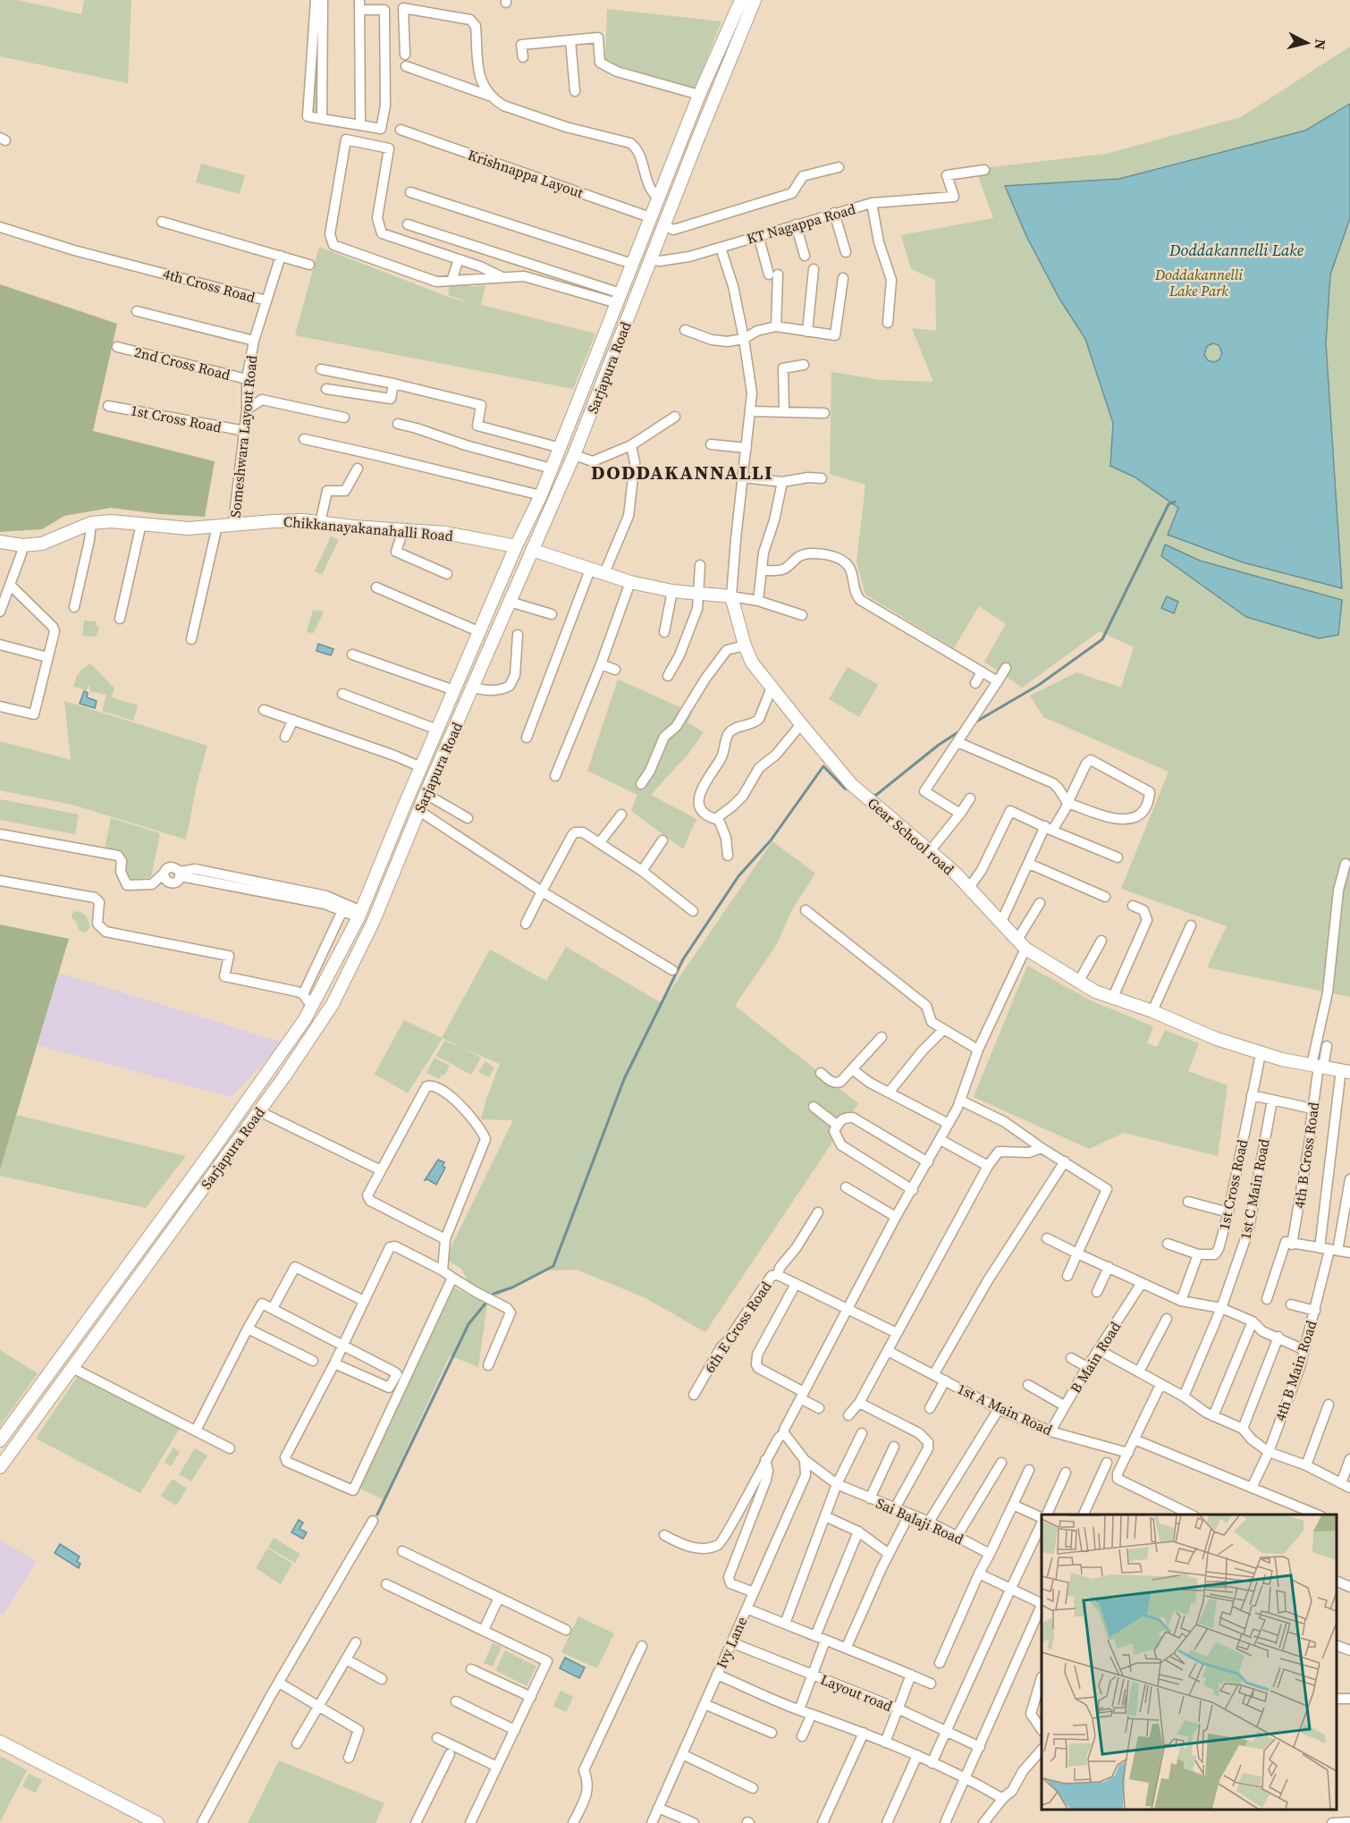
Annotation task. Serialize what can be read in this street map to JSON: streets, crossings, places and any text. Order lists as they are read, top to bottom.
{
  "streets": {
    "main road": ["Sarjapura Road", "Chikkanayakanahalli Road", "Gear School road"],
    "street": [
      "Krishnappa Layout",
      "KT Nagappa Road",
      "4th Cross Road",
      "2nd Cross Road",
      "1st Cross Road",
      "Someshwara Layout Road",
      "4th B Cross Road",
      "1st C Main Road",
      "6th E Cross Road",
      "B Main Road",
      "4th B Main Road",
      "1st A Main Road",
      "Sai Balaji Road",
      "Ivy Lane",
      "Layout road"
    ]
  },
  "crossings": [
    ["Krishnappa Layout", "Sarjapura Road"],
    ["KT Nagappa Road", "Sarjapura Road"],
    ["4th Cross Road", "Someshwara Layout Road"],
    ["2nd Cross Road", "Someshwara Layout Road"],
    ["Sarjapura Road", "Chikkanayakanahalli Road"],
    ["1st Cross Road", "Someshwara Layout Road"],
    ["1st Cross Road", "Gear School road"],
    ["Someshwara Layout Road", "Chikkanayakanahalli Road"],
    ["Gear School road", "4th B Cross Road"],
    ["B Main Road", "1st A Main Road"],
    ["Sai Balaji Road", "Ivy Lane"],
    ["Ivy Lane", "Layout road"]
  ],
  "districts": ["DODDAKANNALLI"],
  "water": ["Doddakannelli Lake"],
  "parks": ["Doddakannelli Lake Park"],
  "north": "right"
}
